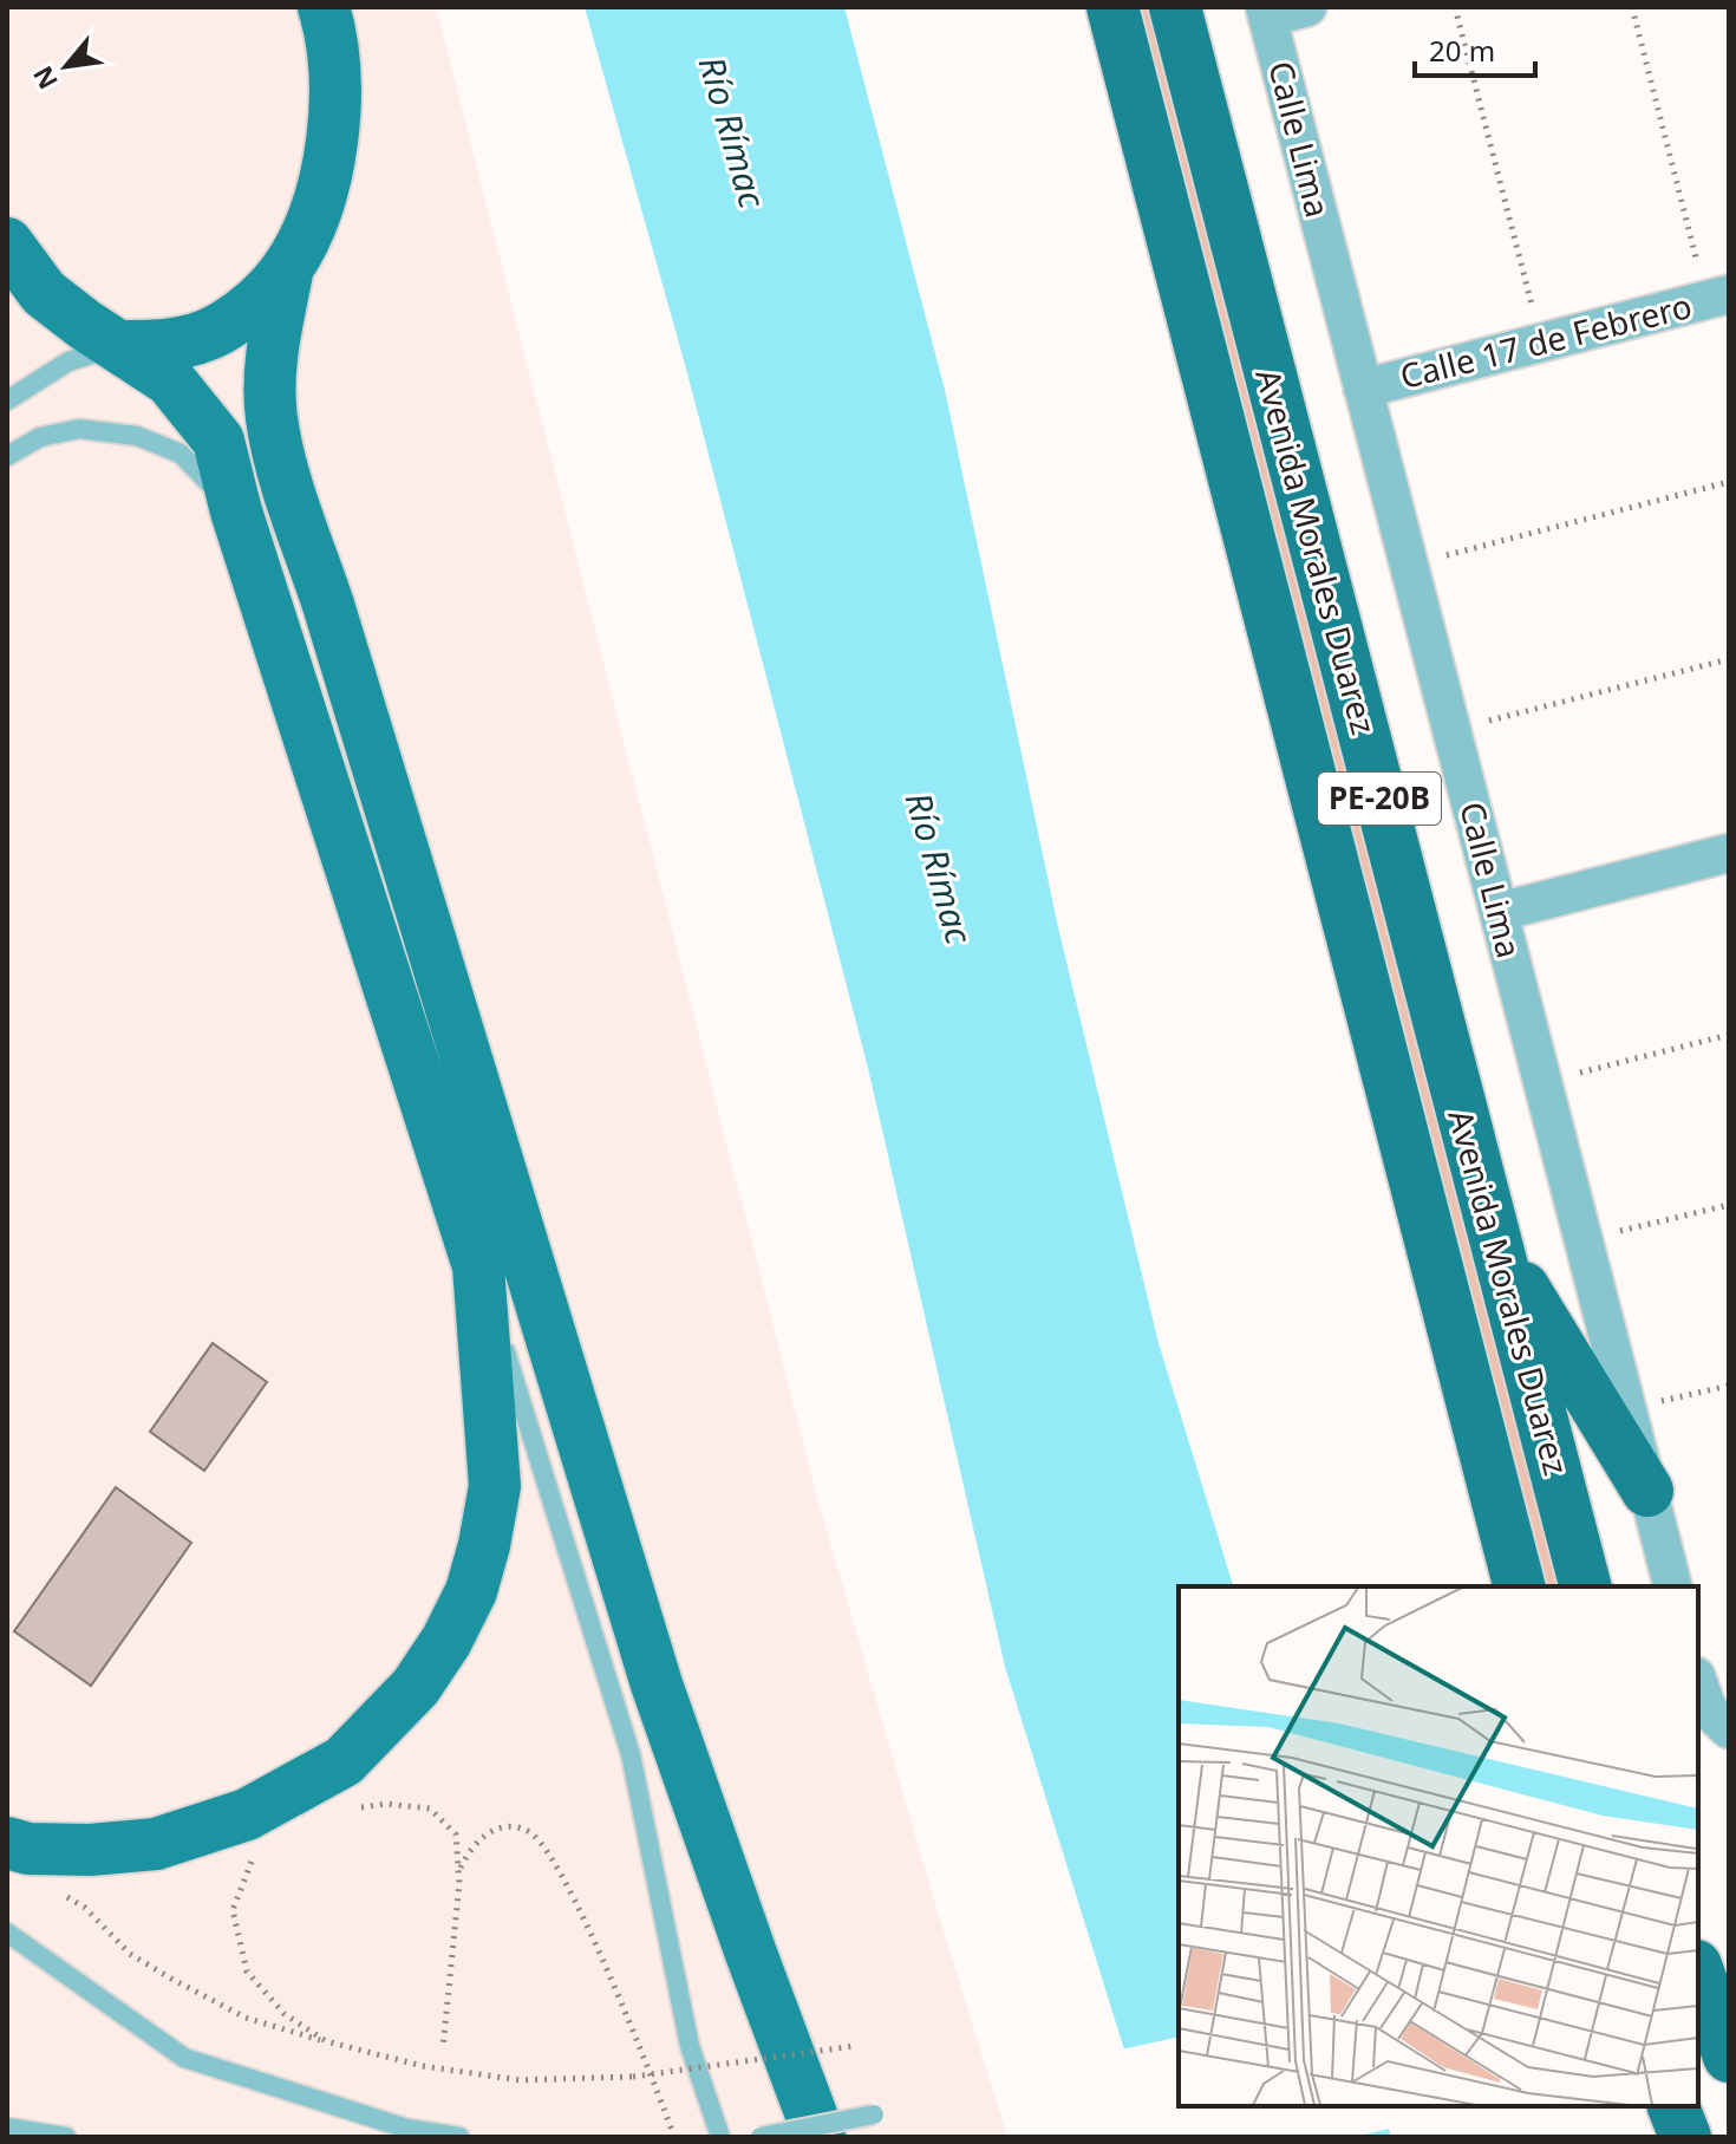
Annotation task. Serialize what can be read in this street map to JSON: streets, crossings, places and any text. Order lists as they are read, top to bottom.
{
  "streets": {
    "highway": ["Avenida Morales Duarez", "PE-20B"],
    "street": ["Calle Lima", "Calle 17 de Febrero"]
  },
  "crossings": [
    ["Calle Lima", "Calle 17 de Febrero"]
  ],
  "water": ["Río Rímac"],
  "scale_bar": "20 m",
  "north": "bottom left"
}
